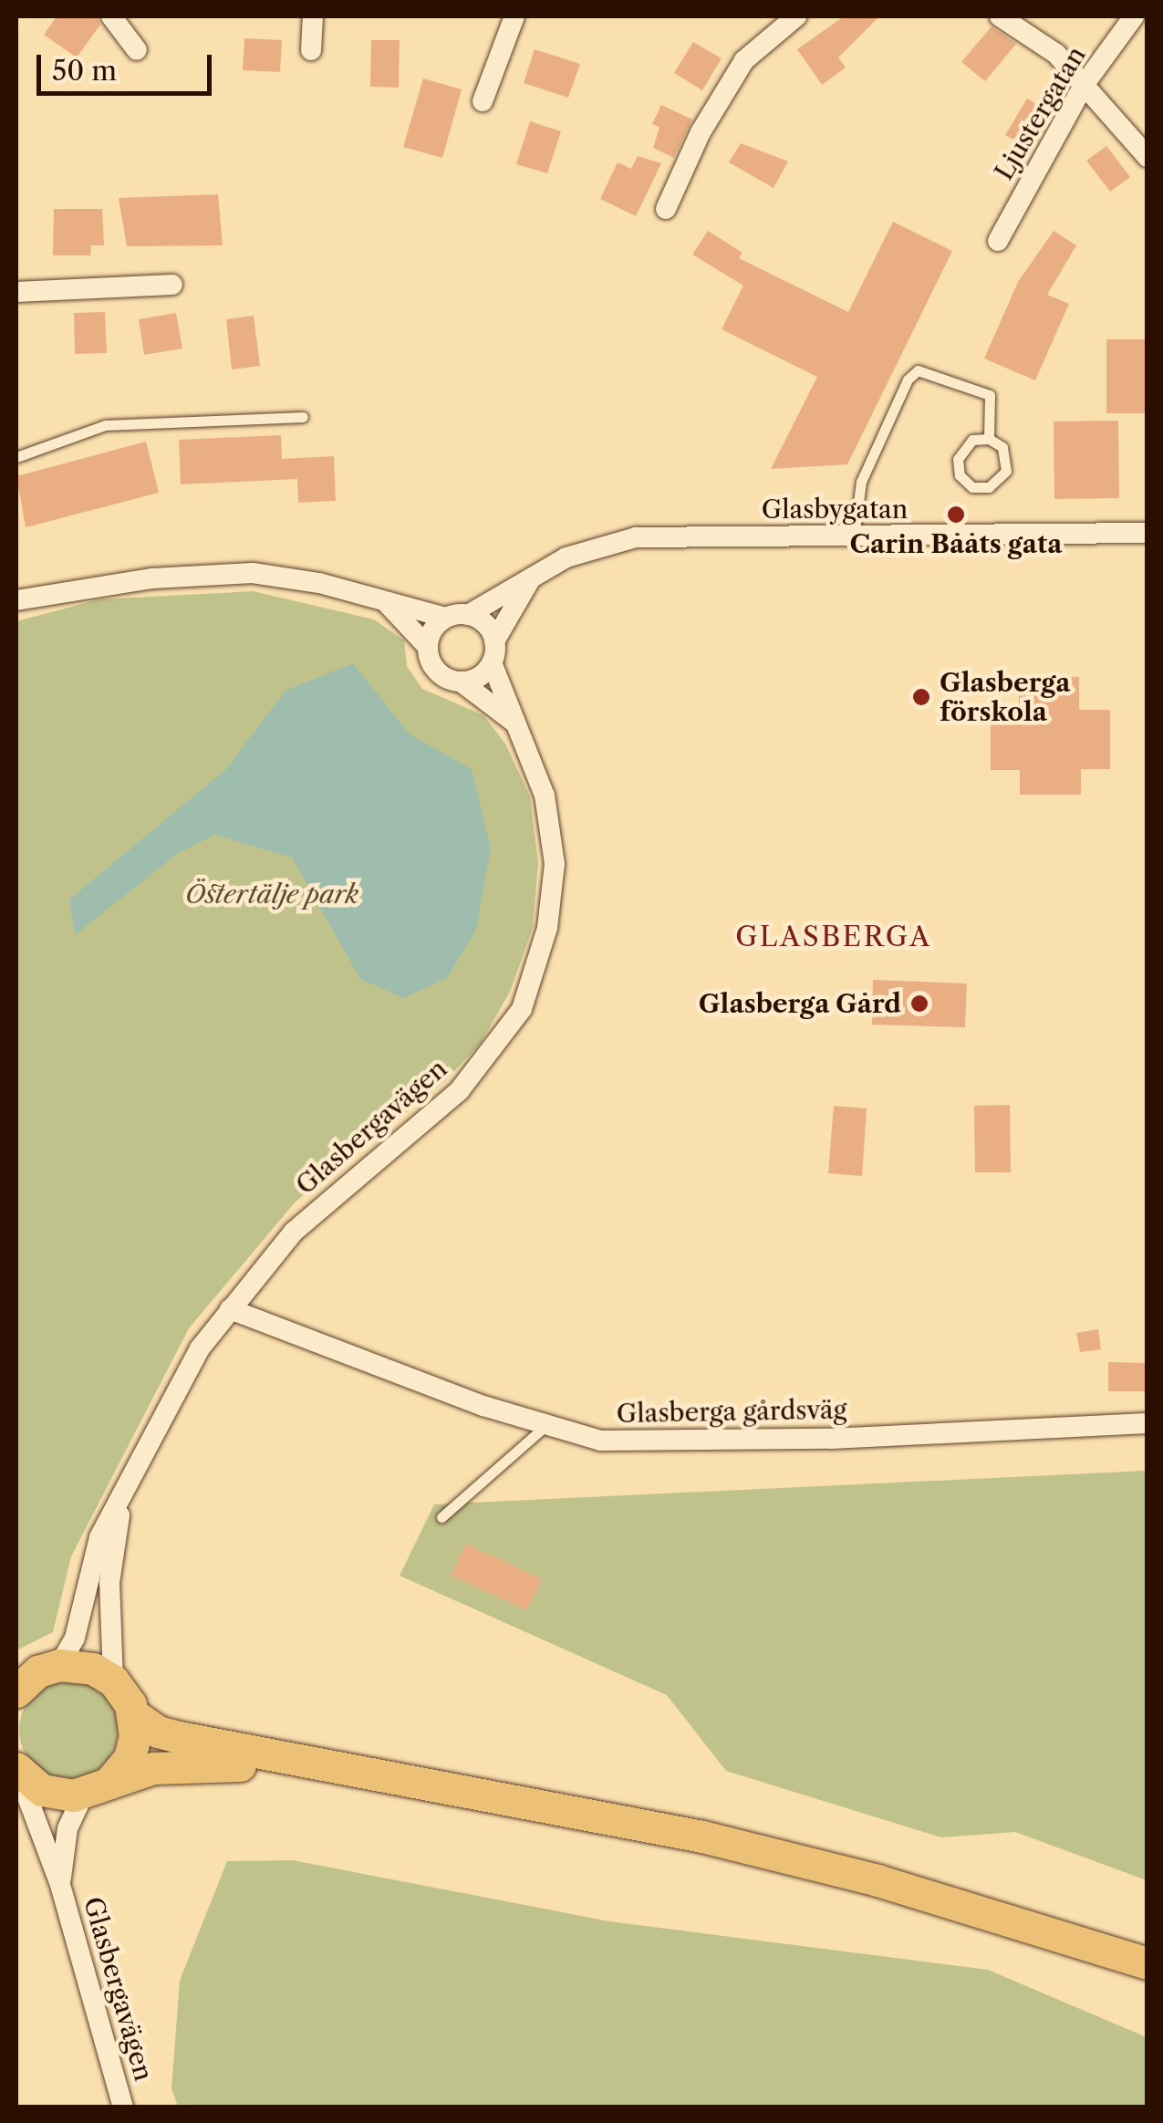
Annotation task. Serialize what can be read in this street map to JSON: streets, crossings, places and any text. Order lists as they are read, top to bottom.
{
  "streets": {
    "street": [
      "Ljustergatan",
      "Glasbygatan",
      "Glasbergavägen",
      "Glasberga gårdsväg"
    ]
  },
  "crossings": [
    ["Glasbygatan", "Glasbergavägen"],
    ["Glasbergavägen", "Glasberga gårdsväg"]
  ],
  "districts": ["GLASBERGA"],
  "parks": ["Östertälje park"],
  "places": ["Carin Bååts gata", "Glasberga förskola", "Glasberga Gård"],
  "scale_bar": "50 m"
}
